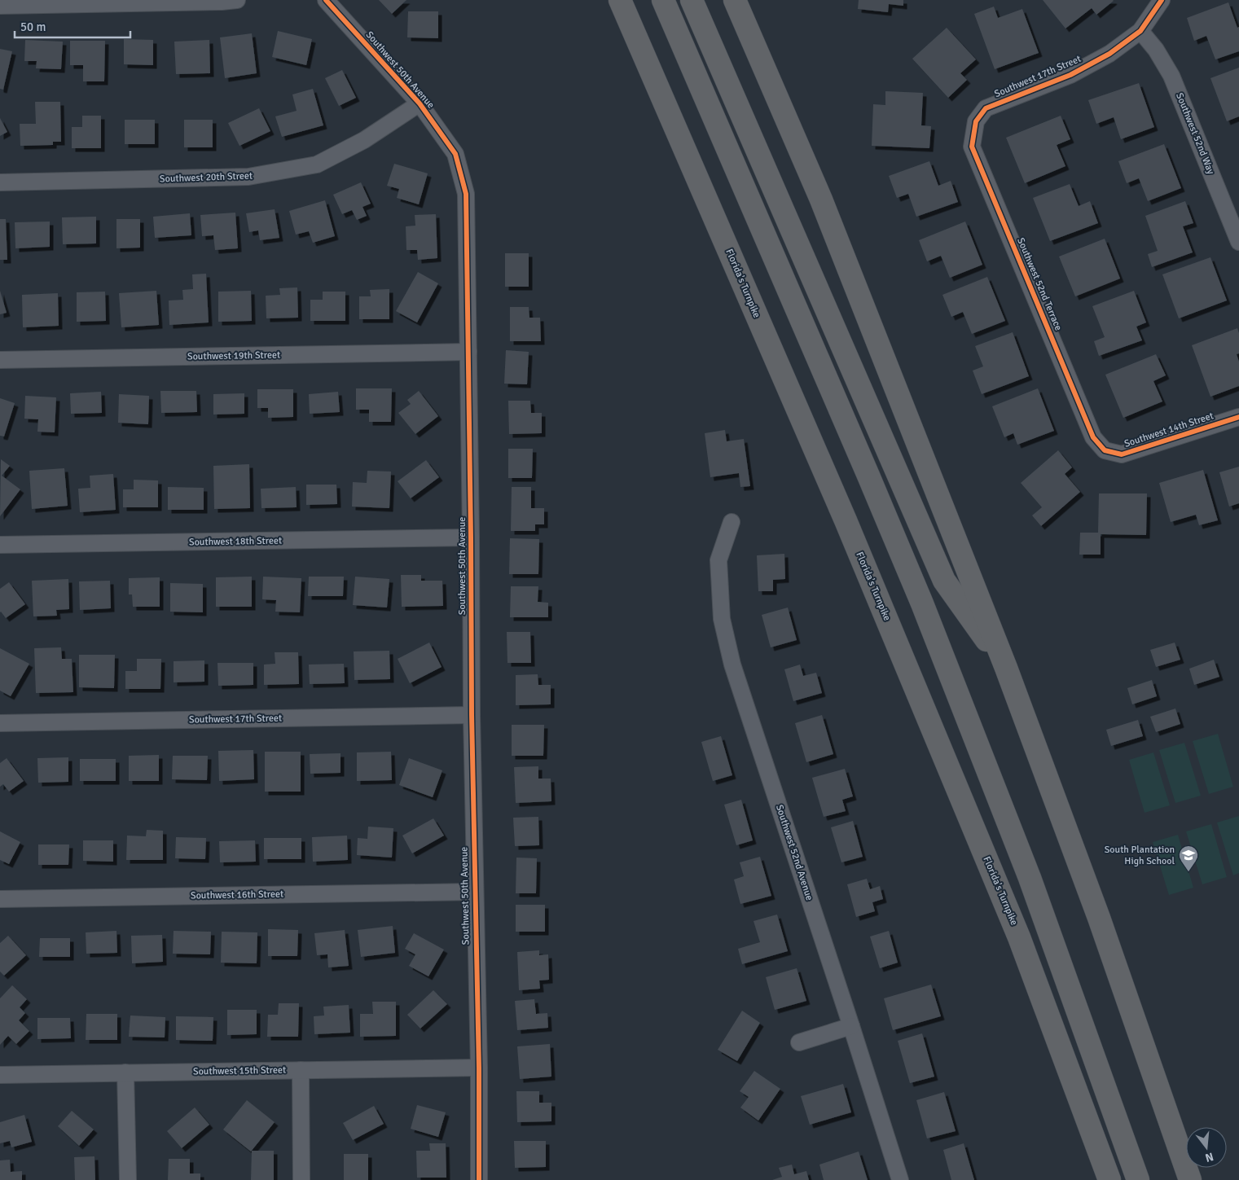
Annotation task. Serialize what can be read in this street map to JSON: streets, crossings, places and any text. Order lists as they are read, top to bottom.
{
  "streets": {
    "highway": ["Florida's Turnpike"],
    "street": [
      "Southwest 50th Avenue",
      "Southwest 17th Street",
      "Southwest 52nd Way",
      "Southwest 20th Street",
      "Southwest 52nd Terrace",
      "Southwest 19th Street",
      "Southwest 14th Street",
      "Southwest 18th Street",
      "Southwest 52nd Avenue",
      "Southwest 16th Street",
      "Southwest 15th Street"
    ]
  },
  "crossings": [
    ["Southwest 50th Avenue", "Southwest 17th Street"],
    ["Southwest 50th Avenue", "Southwest 20th Street"],
    ["Southwest 50th Avenue", "Southwest 19th Street"],
    ["Southwest 50th Avenue", "Southwest 18th Street"],
    ["Southwest 50th Avenue", "Southwest 16th Street"],
    ["Southwest 50th Avenue", "Southwest 15th Street"],
    ["Southwest 17th Street", "Southwest 52nd Way"],
    ["Southwest 17th Street", "Southwest 52nd Terrace"],
    ["Southwest 52nd Terrace", "Southwest 14th Street"]
  ],
  "places": {
    "school or university": ["South Plantation High School"]
  },
  "scale_bar": "50 m",
  "north": "bottom"
}
